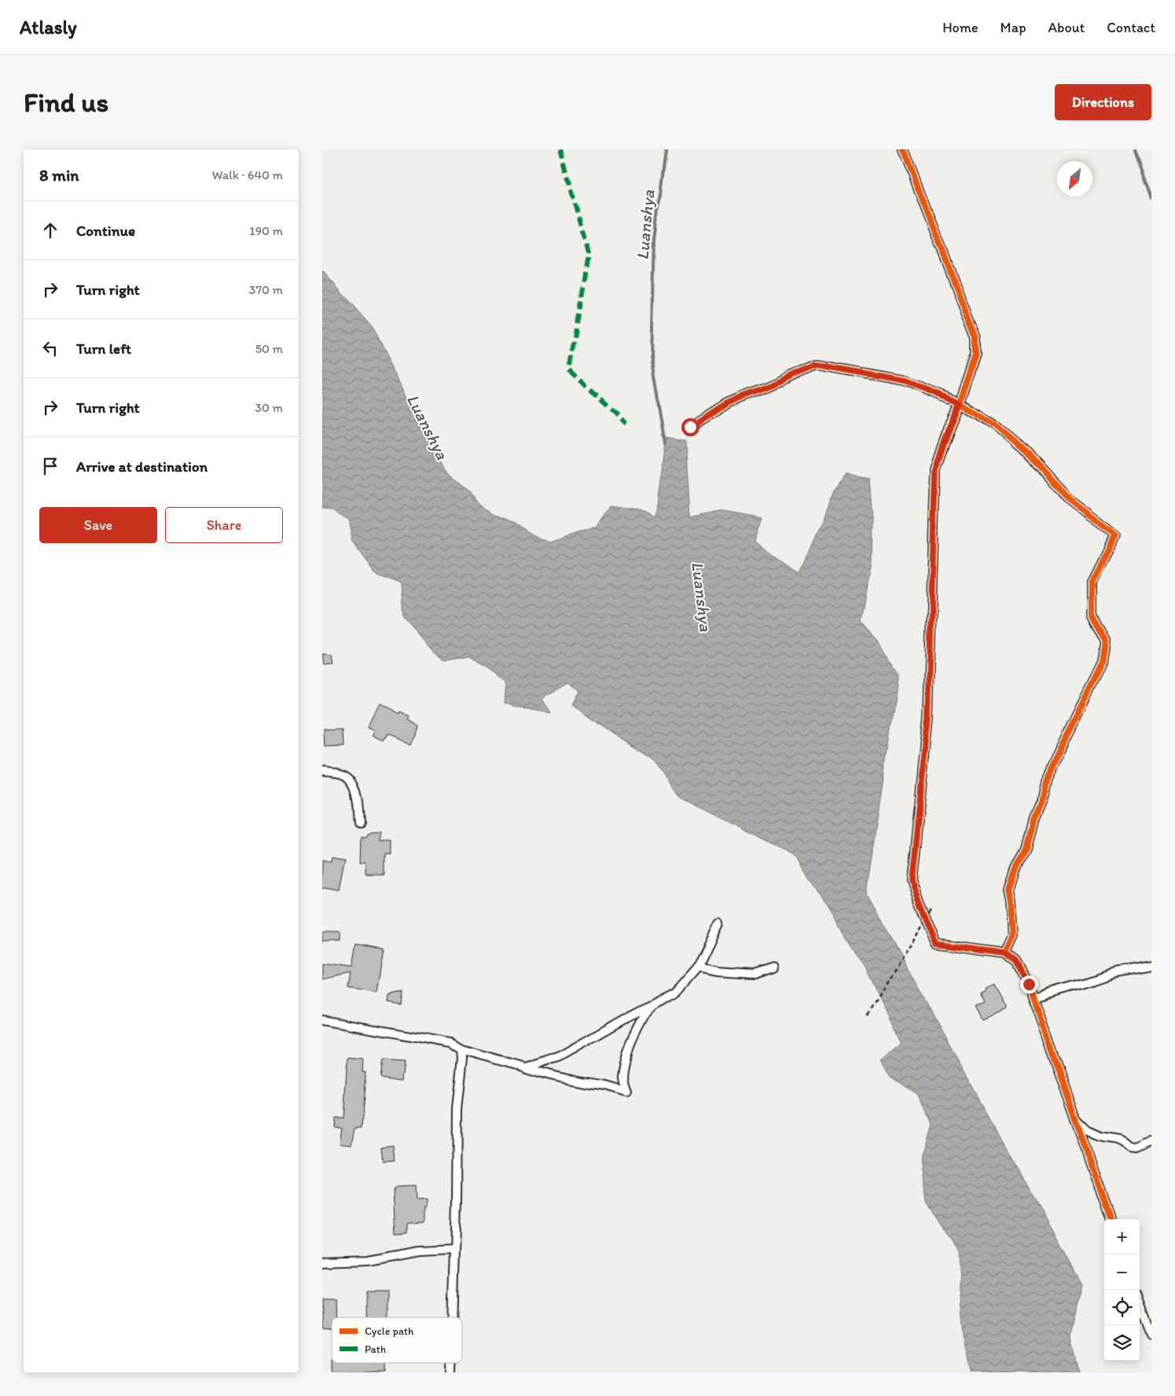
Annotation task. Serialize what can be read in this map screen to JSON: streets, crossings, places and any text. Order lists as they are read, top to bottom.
{
  "water": ["Luanshya"],
  "legend": ["Cycle path", "Path"],
  "north": "bottom left",
  "page": {
    "header": "Atlasly",
    "nav": [
      "Home",
      "Map",
      "About",
      "Contact"
    ],
    "buttons": [
      "Directions",
      ["Save", "Share"]
    ],
    "title": "Find us",
    "heading": ["8 min", "Walk · 640 m"],
    "list": [
      ["Continue", "190 m"],
      ["Turn right", "370 m"],
      ["Turn left", "50 m"],
      ["Turn right", "30 m"],
      "Arrive at destination"
    ],
    "map_buttons": ["+", "−"]
  }
}
